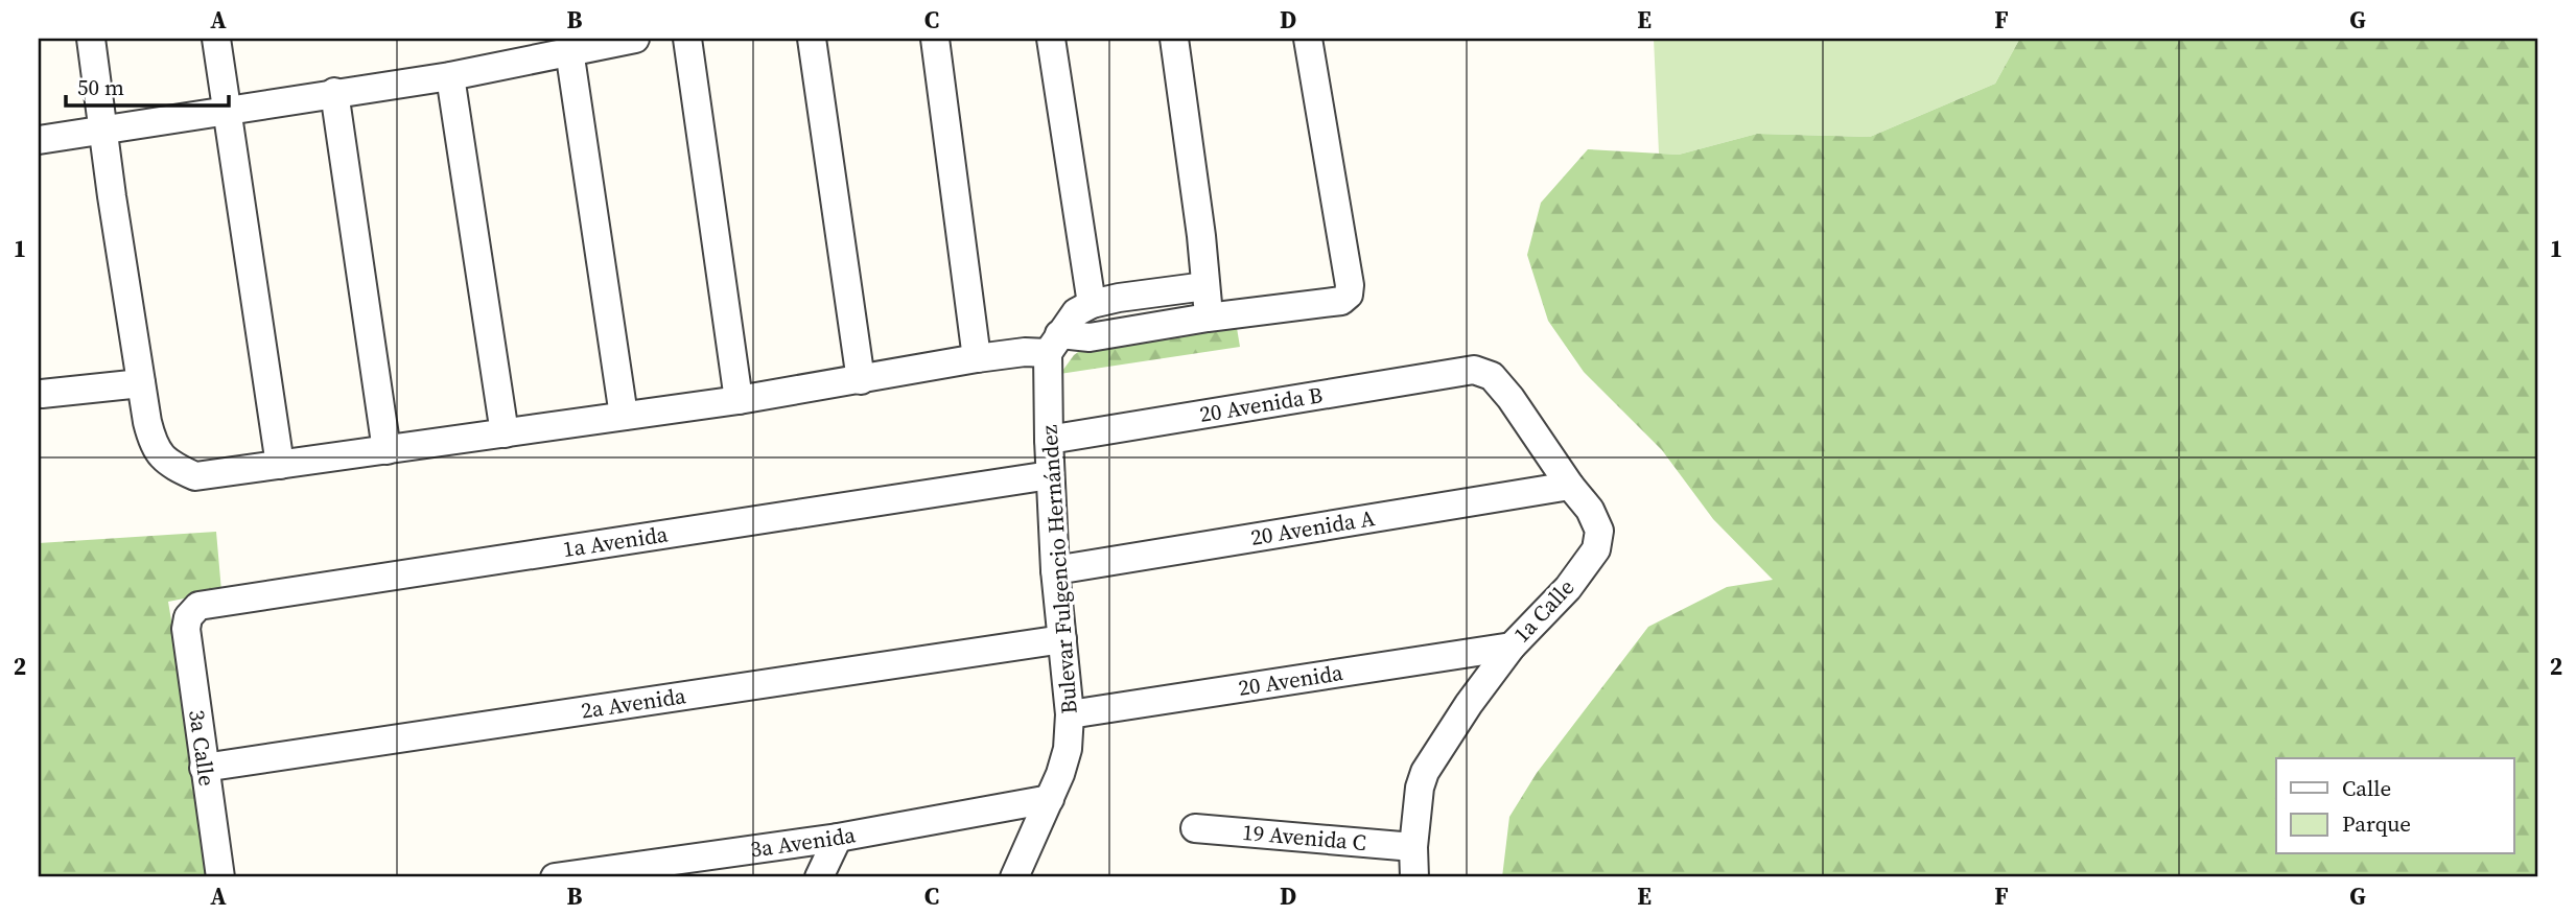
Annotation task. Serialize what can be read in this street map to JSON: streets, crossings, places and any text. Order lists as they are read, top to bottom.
{
  "streets": {
    "street": [
      "20 Avenida B",
      "20 Avenida A",
      "1a Avenida",
      "Bulevar Fulgencio Hernández",
      "1a Calle",
      "20 Avenida",
      "2a Avenida",
      "3a Calle",
      "19 Avenida C",
      "3a Avenida"
    ]
  },
  "crossings": [
    ["20 Avenida B", "Bulevar Fulgencio Hernández"],
    ["20 Avenida B", "1a Calle"],
    ["20 Avenida A", "Bulevar Fulgencio Hernández"],
    ["20 Avenida A", "1a Calle"],
    ["1a Avenida", "Bulevar Fulgencio Hernández"],
    ["1a Avenida", "3a Calle"],
    ["Bulevar Fulgencio Hernández", "20 Avenida"],
    ["Bulevar Fulgencio Hernández", "2a Avenida"],
    ["Bulevar Fulgencio Hernández", "3a Avenida"],
    ["1a Calle", "20 Avenida"],
    ["1a Calle", "19 Avenida C"],
    ["2a Avenida", "3a Calle"]
  ],
  "legend": ["Calle", "Parque"],
  "scale_bar": "50 m",
  "grid": {
    "columns": [
      "A",
      "B",
      "C",
      "D",
      "E",
      "F",
      "G"
    ],
    "rows": ["1", "2"]
  }
}
